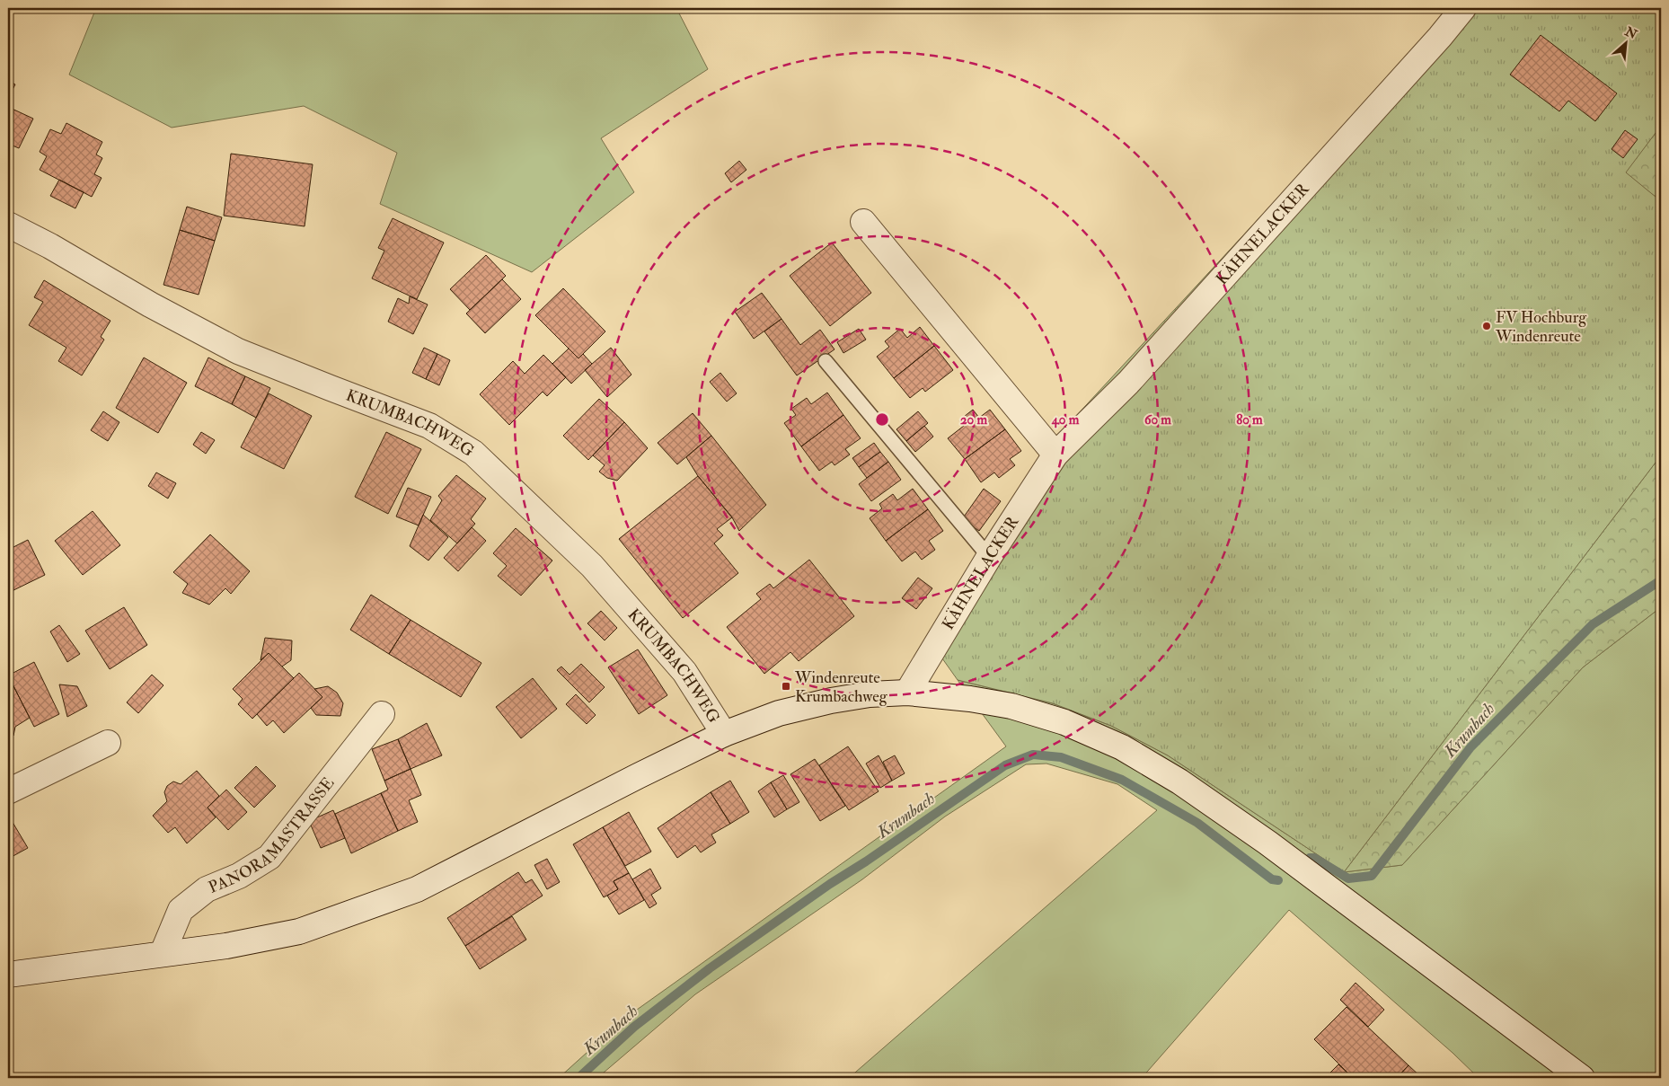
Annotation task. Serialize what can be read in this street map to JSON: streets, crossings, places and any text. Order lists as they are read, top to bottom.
{
  "streets": {
    "street": ["KÄHNELACKER", "KRUMBACHWEG", "PANORAMASTRASSE"]
  },
  "water": ["Krumbach"],
  "places": {
    "other": ["FV Hochburg Windenreute"],
    "transit": ["Windenreute Krumbachweg"]
  },
  "north": "top right",
  "rings": [
    "20 m",
    "40 m",
    "60 m",
    "80 m"
  ]
}
